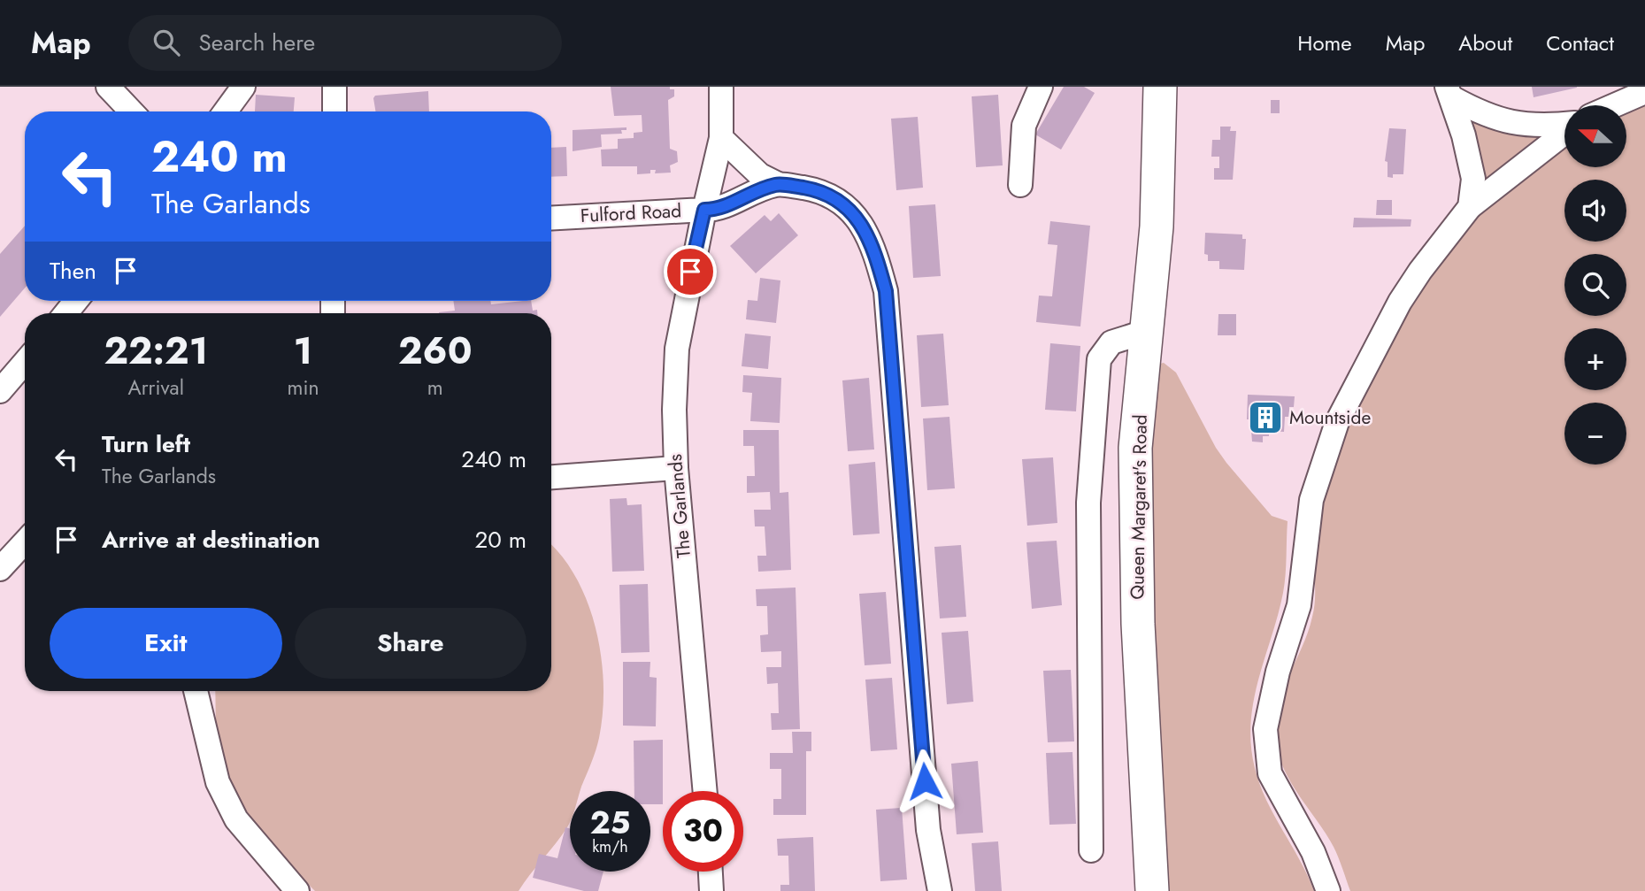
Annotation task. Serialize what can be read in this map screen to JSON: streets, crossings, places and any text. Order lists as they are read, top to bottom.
{
  "streets": {
    "main road": ["Queen Margaret's Road"],
    "street": ["Fulford Road", "The Garlands"]
  },
  "crossings": [
    ["Fulford Road", "The Garlands"]
  ],
  "places": {
    "building": ["Mountside"]
  },
  "north": "left",
  "page": {
    "header": "Map",
    "search": "Search here",
    "nav": [
      "Home",
      "Map",
      "About",
      "Contact"
    ],
    "map_buttons": ["+", "−"],
    "turn": ["240 m", "The Garlands"],
    "then": "Then",
    "eta": [
      "22:21",
      "Arrival",
      "1",
      "min",
      "260",
      "m"
    ],
    "list": [
      {
        "name": "Turn left",
        "note": "The Garlands",
        "value": "240 m"
      },
      {
        "name": "Arrive at destination",
        "value": "20 m"
      }
    ],
    "buttons": ["Exit", "Share"],
    "speed": "25 km/h",
    "limit": "30"
  }
}
